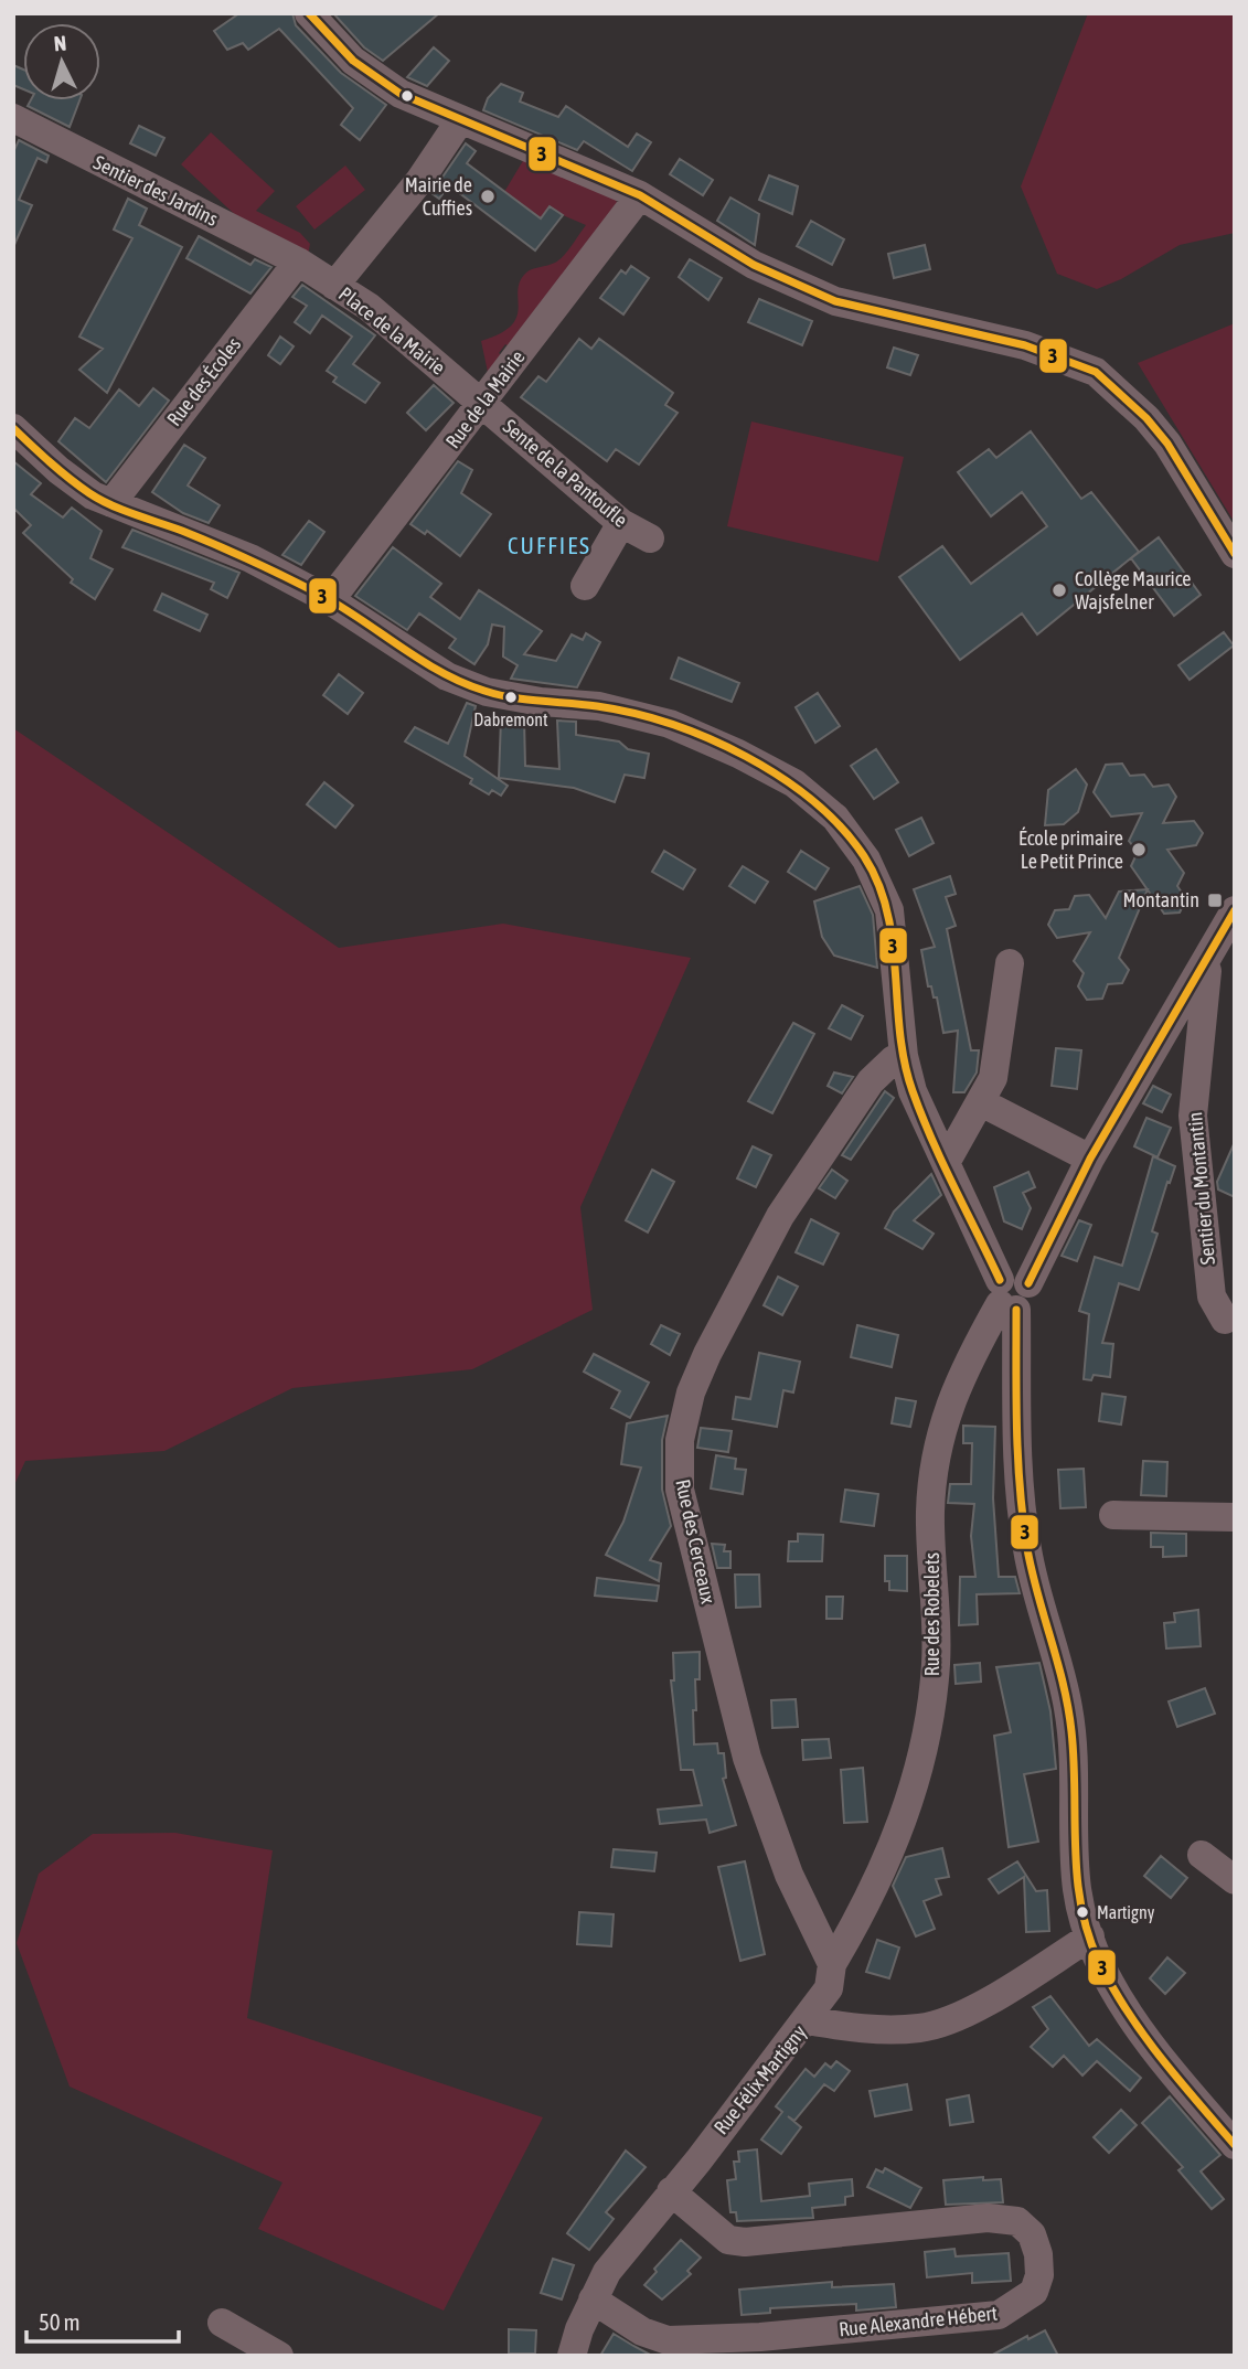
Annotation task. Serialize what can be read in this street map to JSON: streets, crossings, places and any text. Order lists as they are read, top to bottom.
{
  "streets": {
    "street": [
      "Sentier des Jardins",
      "Place de la Mairie",
      "Rue des Écoles",
      "Rue de la Mairie",
      "Sente de la Pantoufle",
      "Sentier du Montantin",
      "Rue des Cerceaux",
      "Rue des Robelets",
      "Rue Félix Martigny",
      "Rue Alexandre Hébert"
    ]
  },
  "crossings": [
    ["Sentier des Jardins", "Place de la Mairie"],
    ["Sentier des Jardins", "Rue des Écoles"],
    ["Place de la Mairie", "Rue des Écoles"],
    ["Place de la Mairie", "Rue de la Mairie"],
    ["Place de la Mairie", "Sente de la Pantoufle"],
    ["Rue de la Mairie", "Sente de la Pantoufle"],
    ["Sentier du Montantin", "Rue des Robelets"],
    ["Rue des Cerceaux", "Rue des Robelets"],
    ["Rue Félix Martigny", "Rue Alexandre Hébert"]
  ],
  "districts": ["CUFFIES"],
  "places": {
    "other": [
      "Mairie de Cuffies",
      "Collège Maurice Wajsfelner",
      "Dabremont",
      "École primaire Le Petit Prince",
      "Martigny"
    ],
    "transit": ["Montantin"]
  },
  "lines": ["transit line 3"],
  "scale_bar": "50 m",
  "north": "top"
}
